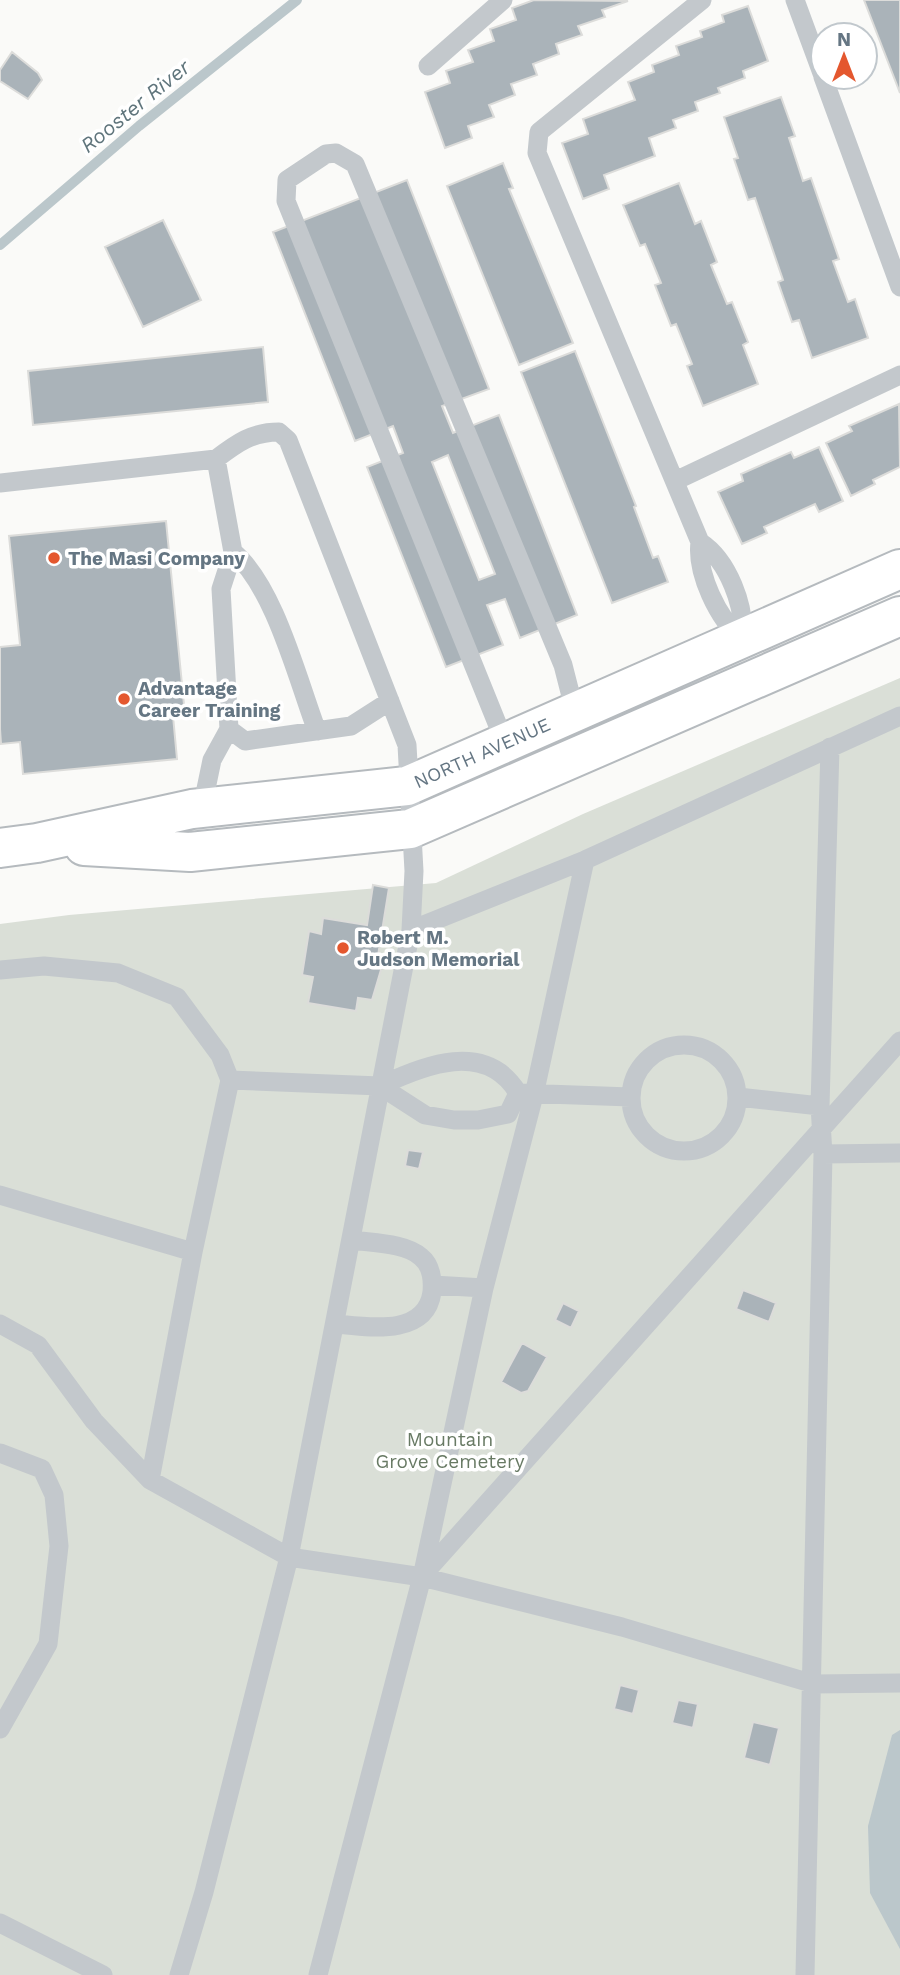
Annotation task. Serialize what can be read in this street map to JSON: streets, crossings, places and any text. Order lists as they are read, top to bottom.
{
  "streets": {
    "main road": ["NORTH AVENUE"]
  },
  "water": ["Rooster River"],
  "parks": ["Mountain Grove Cemetery"],
  "places": ["The Masi Company", "Advantage Career Training", "Robert M. Judson Memorial"],
  "north": "top"
}
